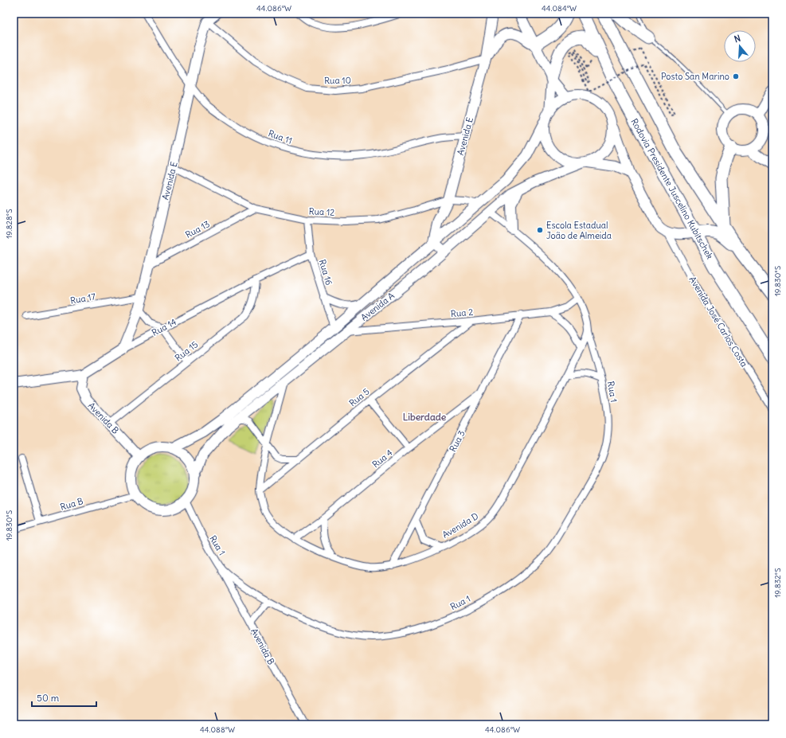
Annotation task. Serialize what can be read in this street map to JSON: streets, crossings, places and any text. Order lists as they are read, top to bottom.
{
  "streets": {
    "highway": ["Rodovia Presidente Juscelino Kubitschek"],
    "street": [
      "Rua 10",
      "Avenida E",
      "Rua 11",
      "Rua 12",
      "Rua 13",
      "Rua 16",
      "Rua 17",
      "Avenida A",
      "Rua 2",
      "Avenida José Carlos Costa",
      "Rua 14",
      "Rua 15",
      "Rua 1",
      "Rua 5",
      "Avenida B",
      "Rua 3",
      "Rua 4",
      "Rua B",
      "Avenida D"
    ]
  },
  "crossings": [
    ["Rua 10", "Avenida E"],
    ["Avenida E", "Rua 11"],
    ["Avenida E", "Rua 12"],
    ["Avenida E", "Rua 13"],
    ["Avenida E", "Rua 17"],
    ["Avenida E", "Avenida A"],
    ["Avenida E", "Rua 14"],
    ["Rua 12", "Rua 13"],
    ["Rua 12", "Rua 16"],
    ["Rua 12", "Avenida A"],
    ["Rua 16", "Avenida A"],
    ["Rua 16", "Rua 14"],
    ["Avenida A", "Rua 2"],
    ["Avenida A", "Avenida José Carlos Costa"],
    ["Avenida A", "Rua 1"],
    ["Avenida A", "Avenida B"],
    ["Avenida A", "Rua B"],
    ["Avenida A", "Avenida D"],
    ["Rua 2", "Rua 5"],
    ["Rua 2", "Rua 3"],
    ["Rua 14", "Rua 15"],
    ["Rua 14", "Avenida B"],
    ["Rua 15", "Avenida B"],
    ["Rua 1", "Avenida B"],
    ["Rua 1", "Rua B"],
    ["Rua 1", "Avenida D"],
    ["Rua 5", "Avenida D"],
    ["Avenida B", "Rua B"],
    ["Rua 3", "Rua 4"],
    ["Rua 3", "Avenida D"],
    ["Rua 4", "Avenida D"]
  ],
  "districts": ["Liberdade"],
  "places": ["Posto San Marino", "Escola Estadual João de Almeida"],
  "scale_bar": "50 m",
  "north": "top",
  "coordinates": [
    "44.086°W",
    "44.084°W",
    "19.828°S",
    "19.830°S",
    "19.832°S",
    "44.088°W"
  ]
}
